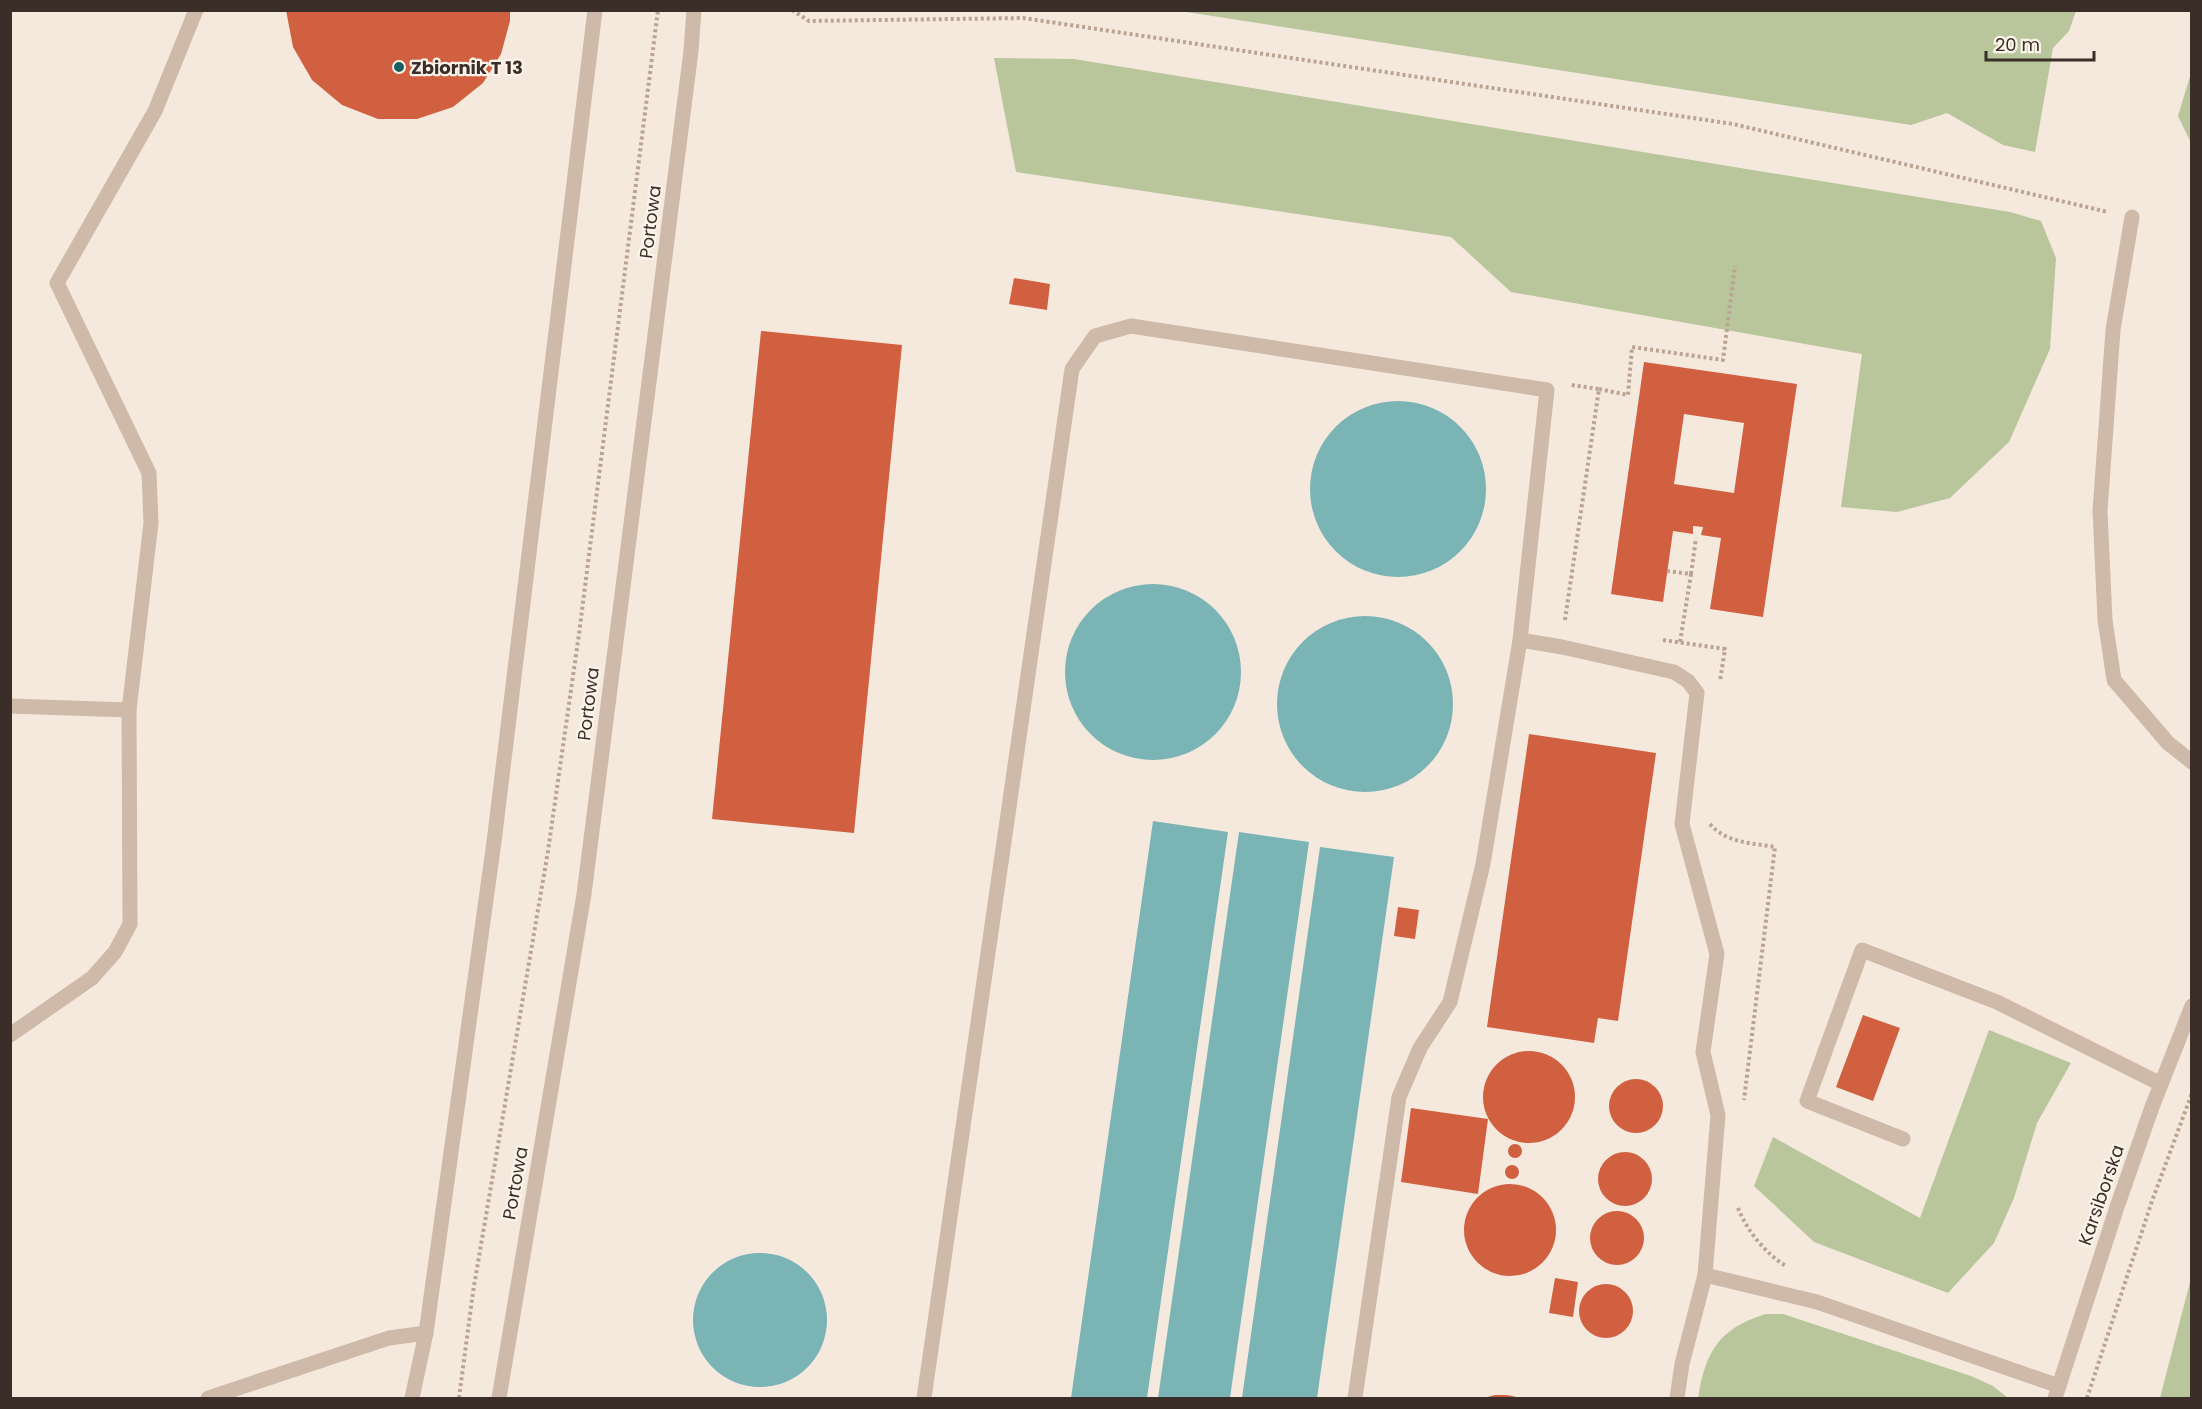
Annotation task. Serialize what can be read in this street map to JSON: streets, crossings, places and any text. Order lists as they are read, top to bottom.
{
  "streets": {
    "street": ["Portowa", "Karsiborska"]
  },
  "places": ["Zbiornik T 13"],
  "scale_bar": "20 m"
}
